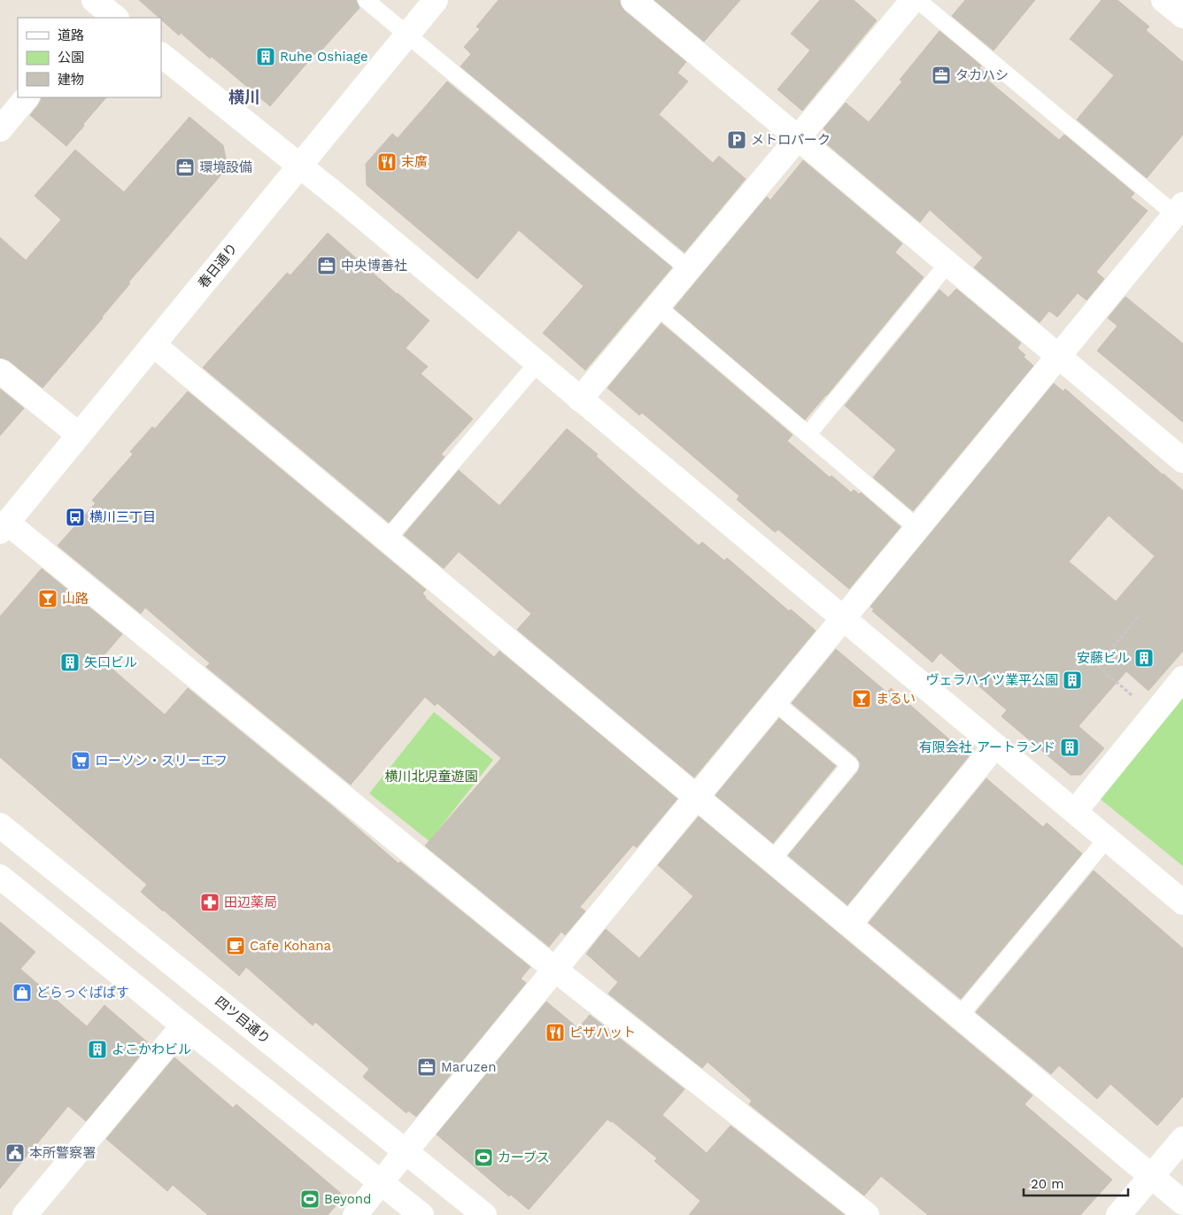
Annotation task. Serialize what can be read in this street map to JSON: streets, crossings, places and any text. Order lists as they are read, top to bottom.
{
  "streets": {
    "street": ["春日通り", "四ツ目通り"]
  },
  "districts": ["横川"],
  "parks": ["横川北児童遊園"],
  "places": {
    "building": [
      "Ruhe Oshiage",
      "安藤ビル",
      "矢口ビル",
      "ヴェラハイツ業平公園",
      "有限会社 アートランド",
      "よこかわビル"
    ],
    "office": [
      "タカハシ",
      "環境設備",
      "中央博善社",
      "Maruzen"
    ],
    "parking": ["メトロパーク"],
    "restaurant": ["末廣", "ピザハット"],
    "bus stop": ["横川三丁目"],
    "bar": ["山路", "まるい"],
    "supermarket": ["ローソン・スリーエフ"],
    "pharmacy": ["田辺薬局"],
    "cafe": ["Cafe Kohana"],
    "shop": ["どらっぐぱぱす"],
    "public building": ["本所警察署"],
    "sports": ["カーブス", "Beyond"]
  },
  "legend": ["道路", "公園", "建物"],
  "scale_bar": "20 m"
}
